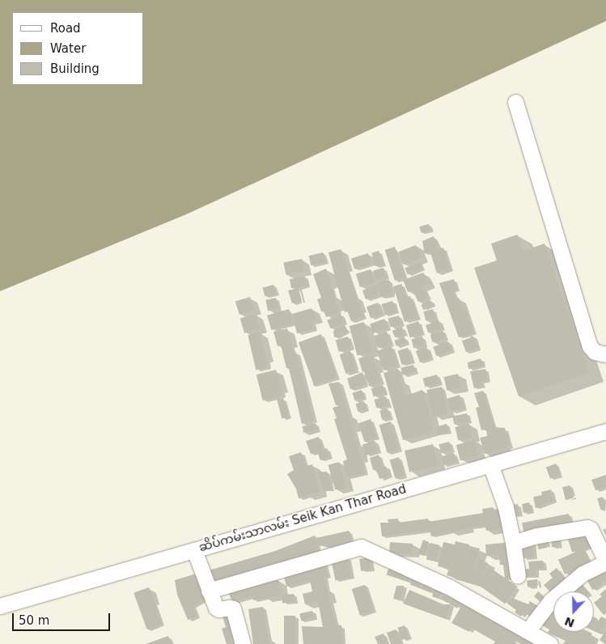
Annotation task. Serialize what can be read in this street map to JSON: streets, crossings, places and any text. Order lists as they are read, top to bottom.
{
  "streets": {
    "street": ["ဆိပ်ကမ်းသာလမ်း Seik Kan Thar Road"]
  },
  "legend": ["Road", "Water", "Building"],
  "scale_bar": "50 m",
  "north": "bottom"
}
